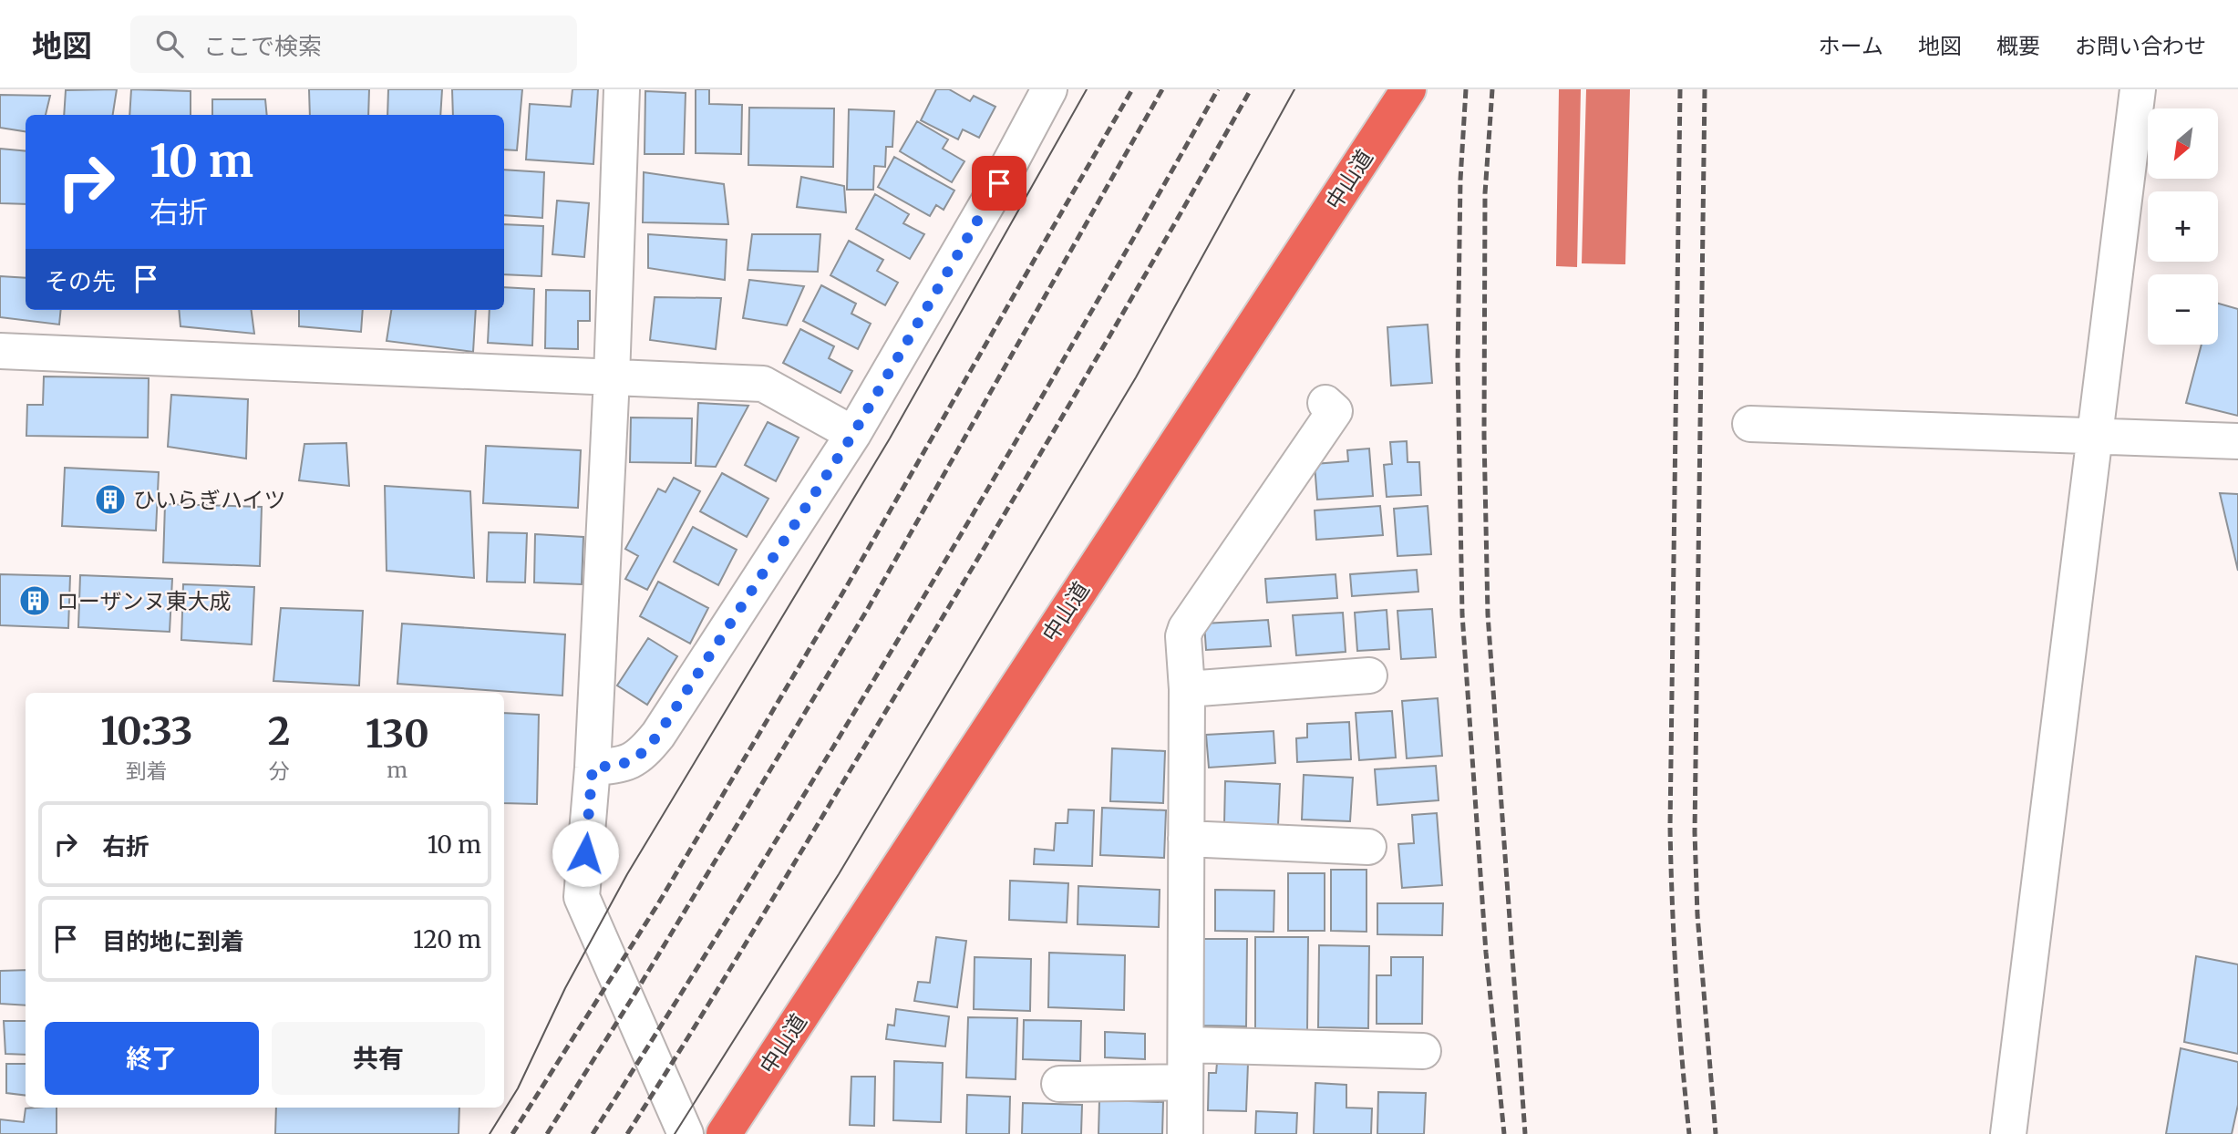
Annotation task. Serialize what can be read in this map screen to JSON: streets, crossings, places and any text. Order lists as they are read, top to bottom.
{
  "streets": {
    "highway": ["中山道"]
  },
  "places": {
    "building": ["ひいらぎハイツ", "ローザンヌ東大成"]
  },
  "north": "bottom left",
  "page": {
    "header": "地図",
    "search": "ここで検索",
    "nav": [
      "ホーム",
      "地図",
      "概要",
      "お問い合わせ"
    ],
    "map_buttons": ["+", "−"],
    "turn": ["10 m", "右折"],
    "then": "その先",
    "eta": [
      "10:33",
      "到着",
      "2",
      "分",
      "130",
      "m"
    ],
    "list": [
      {
        "name": "右折",
        "value": "10 m"
      },
      {
        "name": "目的地に到着",
        "value": "120 m"
      }
    ],
    "buttons": ["終了", "共有"]
  }
}
